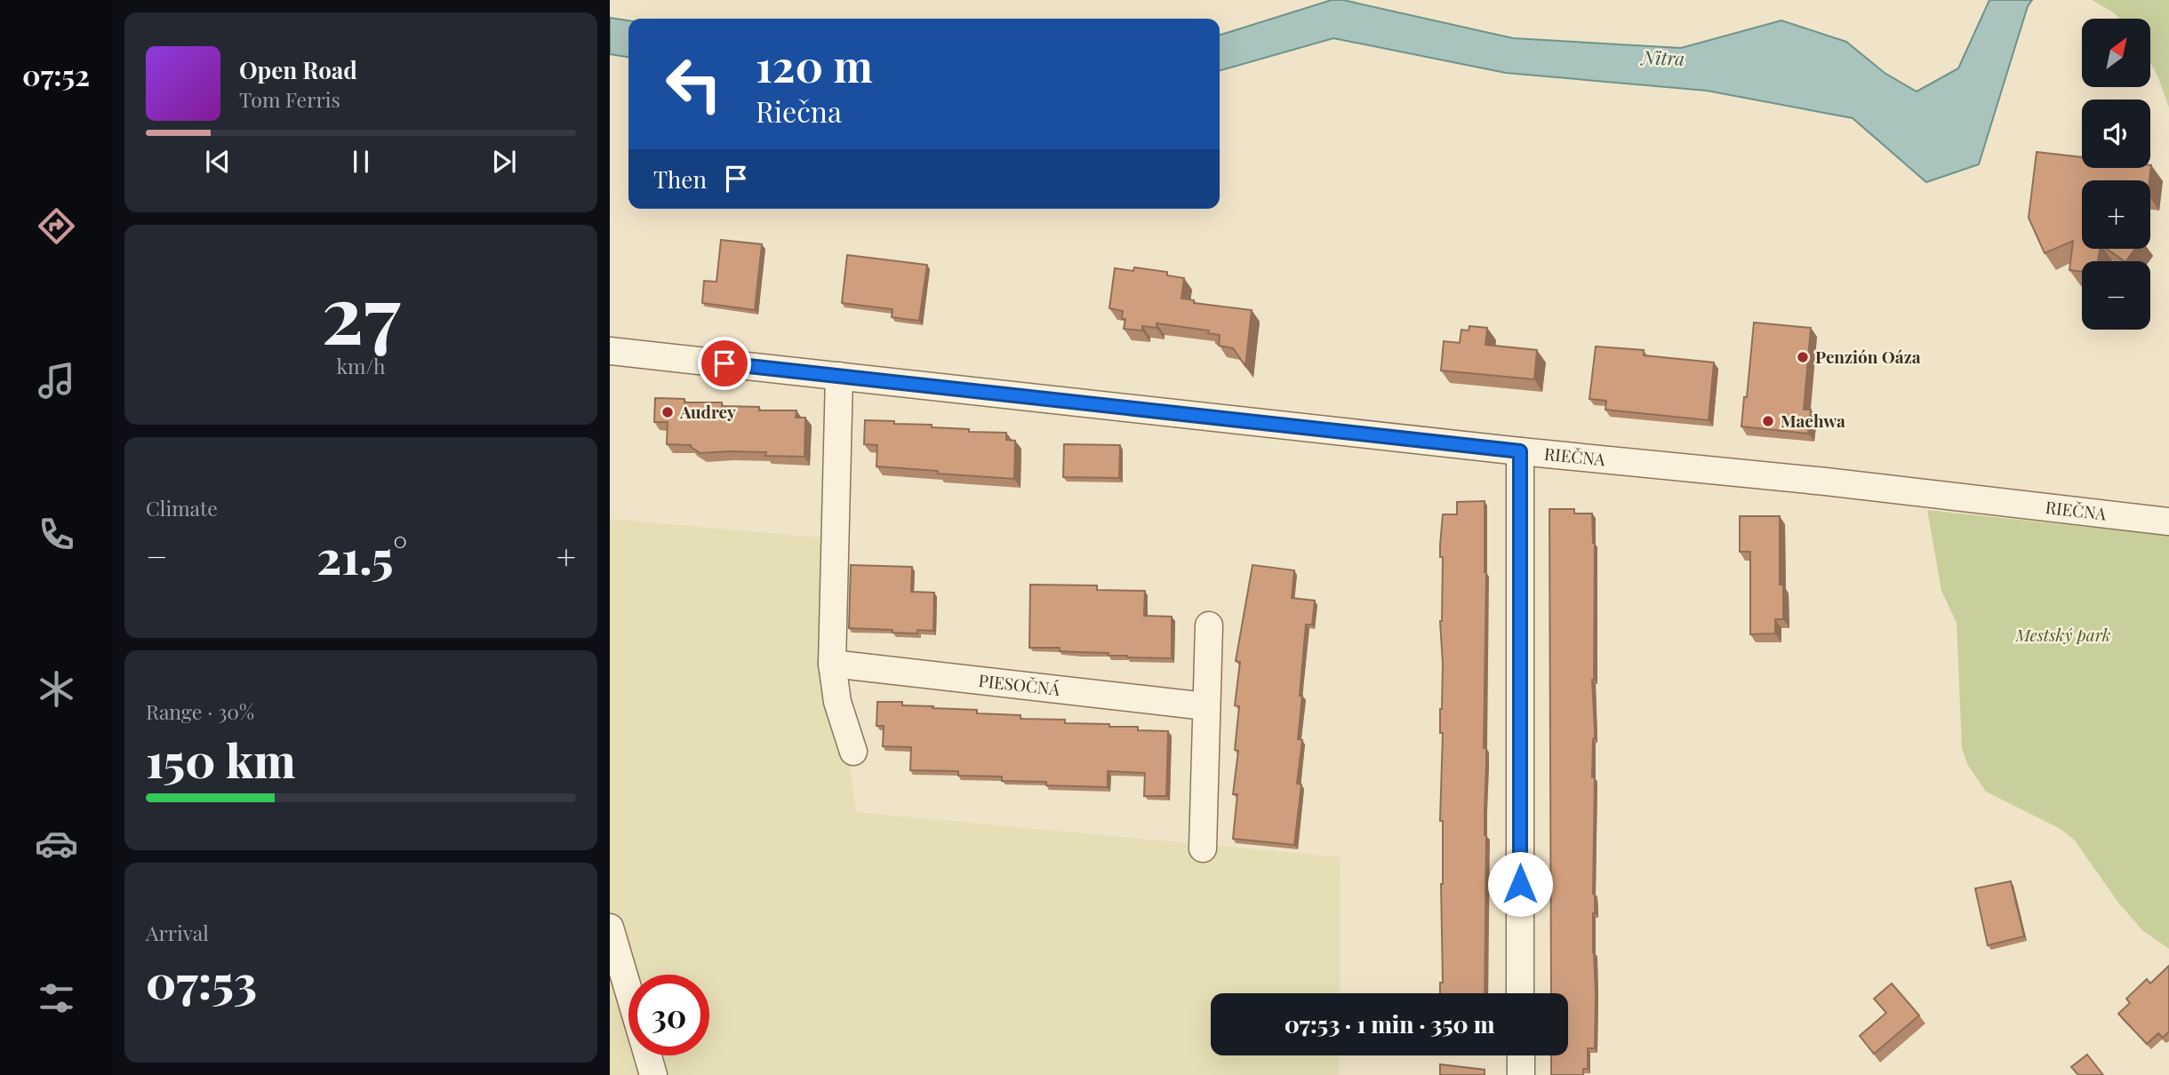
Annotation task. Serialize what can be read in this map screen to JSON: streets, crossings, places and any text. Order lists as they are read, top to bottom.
{
  "streets": {
    "street": ["RIEČNA", "PIESOČNÁ"]
  },
  "water": ["Nitra"],
  "parks": ["Mestský park"],
  "places": ["Penzión Oáza", "Audrey", "Maehwa"],
  "north": "top right",
  "page": {
    "tabs": "07:52",
    "map_buttons": ["+", "−"],
    "turn": ["120 m", "Riečna"],
    "song": ["Open Road", "Tom Ferris"],
    "then": "Then",
    "tile": [
      ["27", "km/h"],
      "Climate",
      ["Range · 30%", "150 km"],
      ["Arrival", "07:53"]
    ],
    "heat": ["−", "21.5°", "+"],
    "limit": "30",
    "trip": "07:53 · 1 min · 350 m"
  }
}
